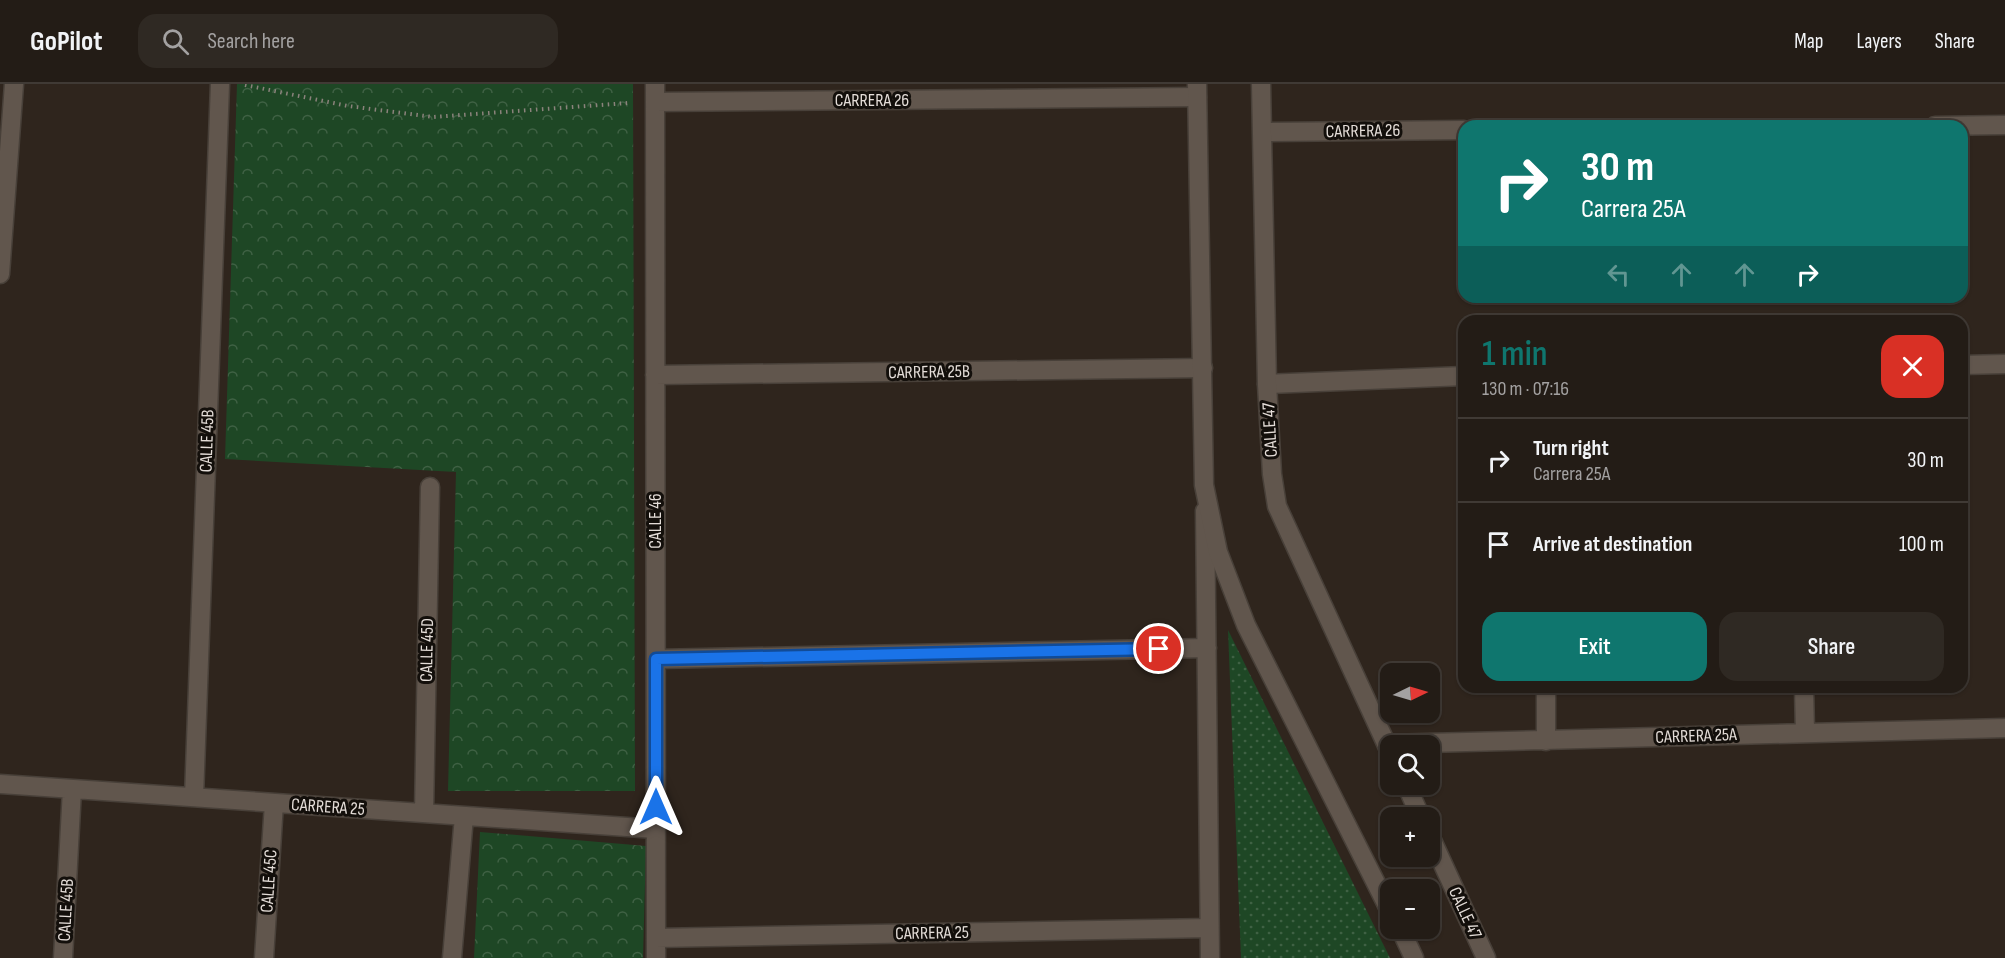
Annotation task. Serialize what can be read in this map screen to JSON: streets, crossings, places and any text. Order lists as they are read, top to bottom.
{
  "streets": {
    "street": [
      "CARRERA 26",
      "CARRERA 25B",
      "CALLE 47",
      "CALLE 45B",
      "CALLE 46",
      "CALLE 45D",
      "CARRERA 25A",
      "CARRERA 25",
      "CALLE 45C"
    ]
  },
  "crossings": [
    ["CARRERA 26", "CALLE 47"],
    ["CARRERA 26", "CALLE 46"],
    ["CARRERA 25B", "CALLE 46"],
    ["CALLE 45B", "CARRERA 25"],
    ["CALLE 46", "CARRERA 25"],
    ["CALLE 45D", "CARRERA 25"],
    ["CARRERA 25", "CALLE 45C"]
  ],
  "north": "right",
  "page": {
    "header": "GoPilot",
    "search": "Search here",
    "nav": ["Map", "Layers", "Share"],
    "turn": ["30 m", "Carrera 25A"],
    "heading": ["1 min", "130 m · 07:16"],
    "list": [
      {
        "name": "Turn right",
        "note": "Carrera 25A",
        "value": "30 m"
      },
      {
        "name": "Arrive at destination",
        "value": "100 m"
      }
    ],
    "buttons": ["Exit", "Share"],
    "map_buttons": ["+", "−"]
  }
}
